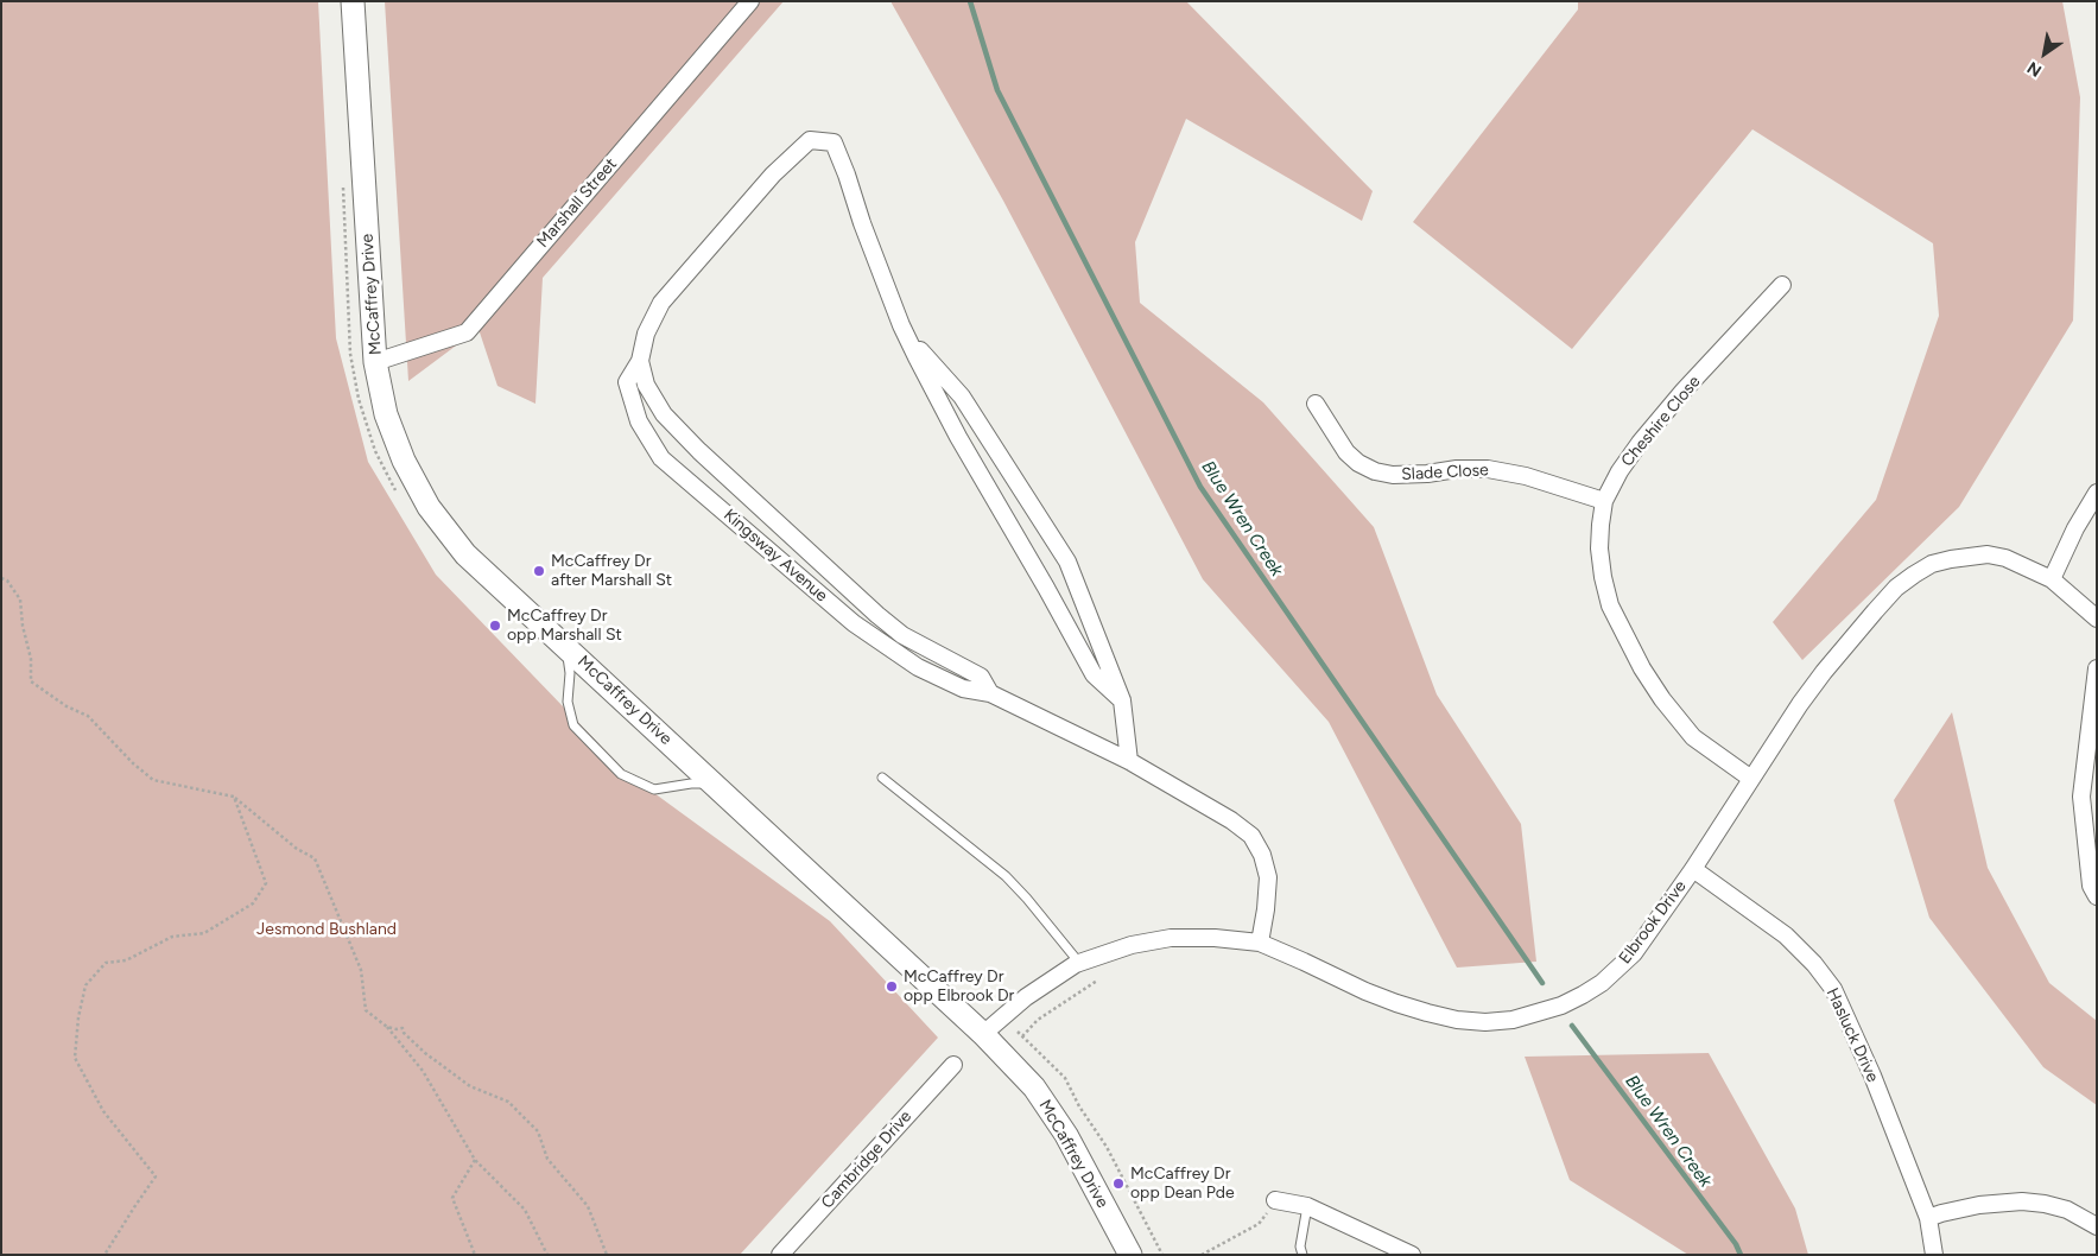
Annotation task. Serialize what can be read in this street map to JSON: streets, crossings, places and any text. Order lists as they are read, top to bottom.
{
  "streets": {
    "main road": ["McCaffrey Drive"],
    "street": [
      "Marshall Street",
      "Cheshire Close",
      "Slade Close",
      "Kingsway Avenue",
      "Elbrook Drive",
      "Hasluck Drive",
      "Cambridge Drive"
    ]
  },
  "crossings": [
    ["Marshall Street", "McCaffrey Drive"],
    ["McCaffrey Drive", "Elbrook Drive"],
    ["Cheshire Close", "Slade Close"],
    ["Cheshire Close", "Elbrook Drive"],
    ["Kingsway Avenue", "Elbrook Drive"],
    ["Elbrook Drive", "Hasluck Drive"]
  ],
  "water": ["Blue Wren Creek"],
  "parks": ["Jesmond Bushland"],
  "places": [
    "McCaffrey Dr after Marshall St",
    "McCaffrey Dr opp Marshall St",
    "McCaffrey Dr opp Elbrook Dr",
    "McCaffrey Dr opp Dean Pde"
  ],
  "north": "bottom left"
}
